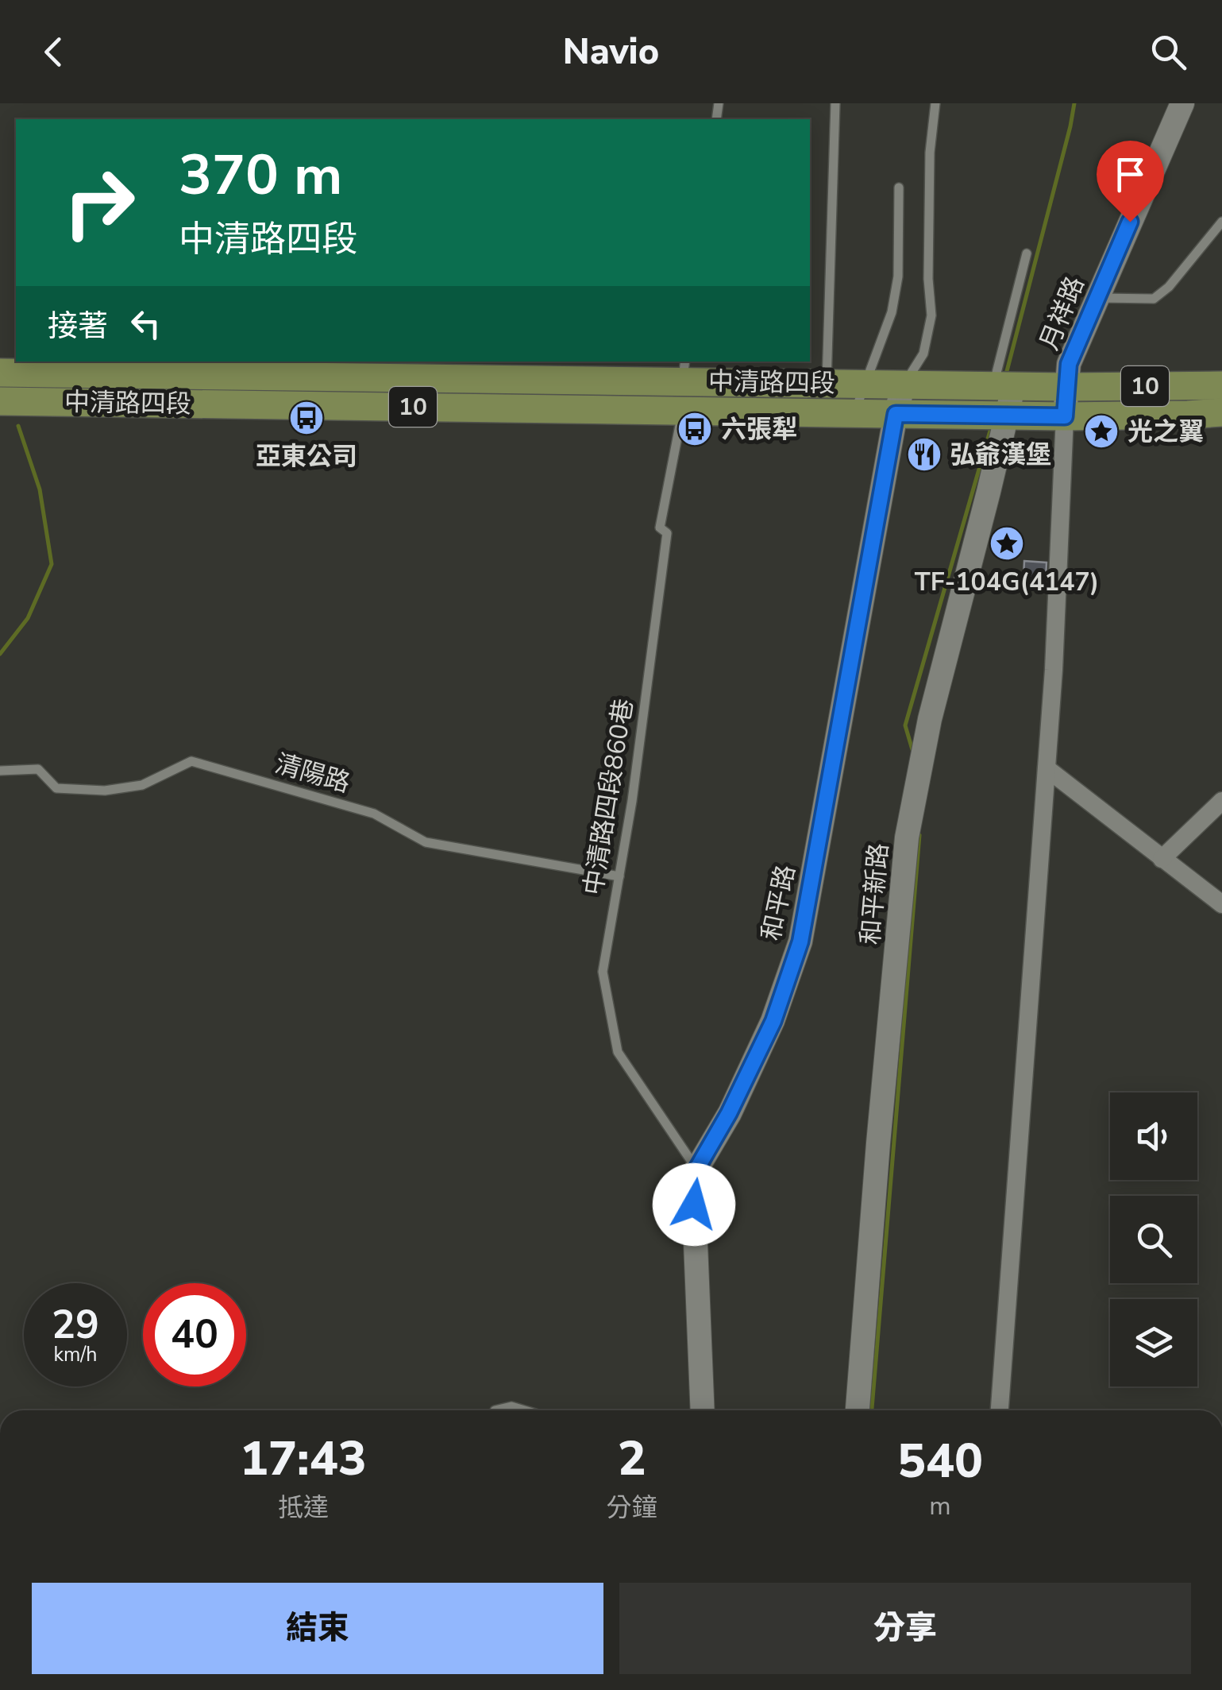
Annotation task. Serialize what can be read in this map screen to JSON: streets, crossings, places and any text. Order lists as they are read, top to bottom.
{
  "streets": {
    "main road": ["中清路四段", "10"],
    "street": ["月祥路", "和平新路", "和平路"],
    "lane": ["清陽路", "中清路四段860巷"]
  },
  "crossings": [
    ["月祥路", "中清路四段"],
    ["月祥路", "10"],
    ["中清路四段", "10"],
    ["中清路四段", "中清路四段860巷"],
    ["中清路四段", "和平新路"],
    ["中清路四段", "和平路"],
    ["清陽路", "中清路四段860巷"],
    ["中清路四段860巷", "和平路"]
  ],
  "places": {
    "bus stop": ["亞東公司", "六張犁"],
    "place": ["光之翼", "TF-104G(4147)"],
    "restaurant": ["弘爺漢堡"]
  },
  "page": {
    "header": "Navio",
    "turn": ["370 m", "中清路四段"],
    "then": "接著",
    "speed": "29 km/h",
    "limit": "40",
    "eta": [
      "17:43",
      "抵達",
      "2",
      "分鐘",
      "540",
      "m"
    ],
    "buttons": ["結束", "分享"]
  }
}
